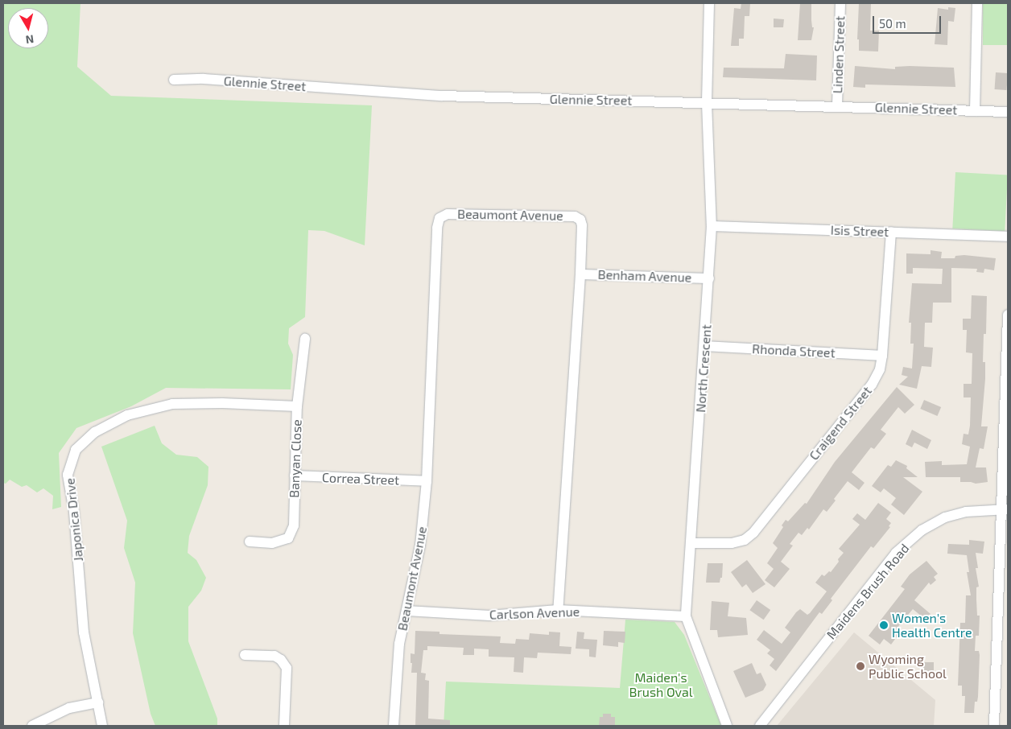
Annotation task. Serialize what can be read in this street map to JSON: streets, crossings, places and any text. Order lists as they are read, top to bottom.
{
  "streets": {
    "street": [
      "Linden Street",
      "Glennie Street",
      "Beaumont Avenue",
      "Isis Street",
      "Benham Avenue",
      "Rhonda Street",
      "North Crescent",
      "Craigend Street",
      "Banyan Close",
      "Correa Street",
      "Japonica Drive",
      "Maidens Brush Road",
      "Carlson Avenue"
    ]
  },
  "crossings": [
    ["Linden Street", "Glennie Street"],
    ["Glennie Street", "North Crescent"],
    ["Beaumont Avenue", "Benham Avenue"],
    ["Beaumont Avenue", "Correa Street"],
    ["Beaumont Avenue", "Carlson Avenue"],
    ["Isis Street", "North Crescent"],
    ["Isis Street", "Craigend Street"],
    ["Benham Avenue", "North Crescent"],
    ["Rhonda Street", "North Crescent"],
    ["Rhonda Street", "Craigend Street"],
    ["North Crescent", "Craigend Street"],
    ["North Crescent", "Carlson Avenue"],
    ["Banyan Close", "Correa Street"],
    ["Banyan Close", "Japonica Drive"]
  ],
  "parks": ["Maiden's Brush Oval"],
  "places": ["Women's Health Centre", "Wyoming Public School"],
  "scale_bar": "50 m",
  "north": "bottom"
}
